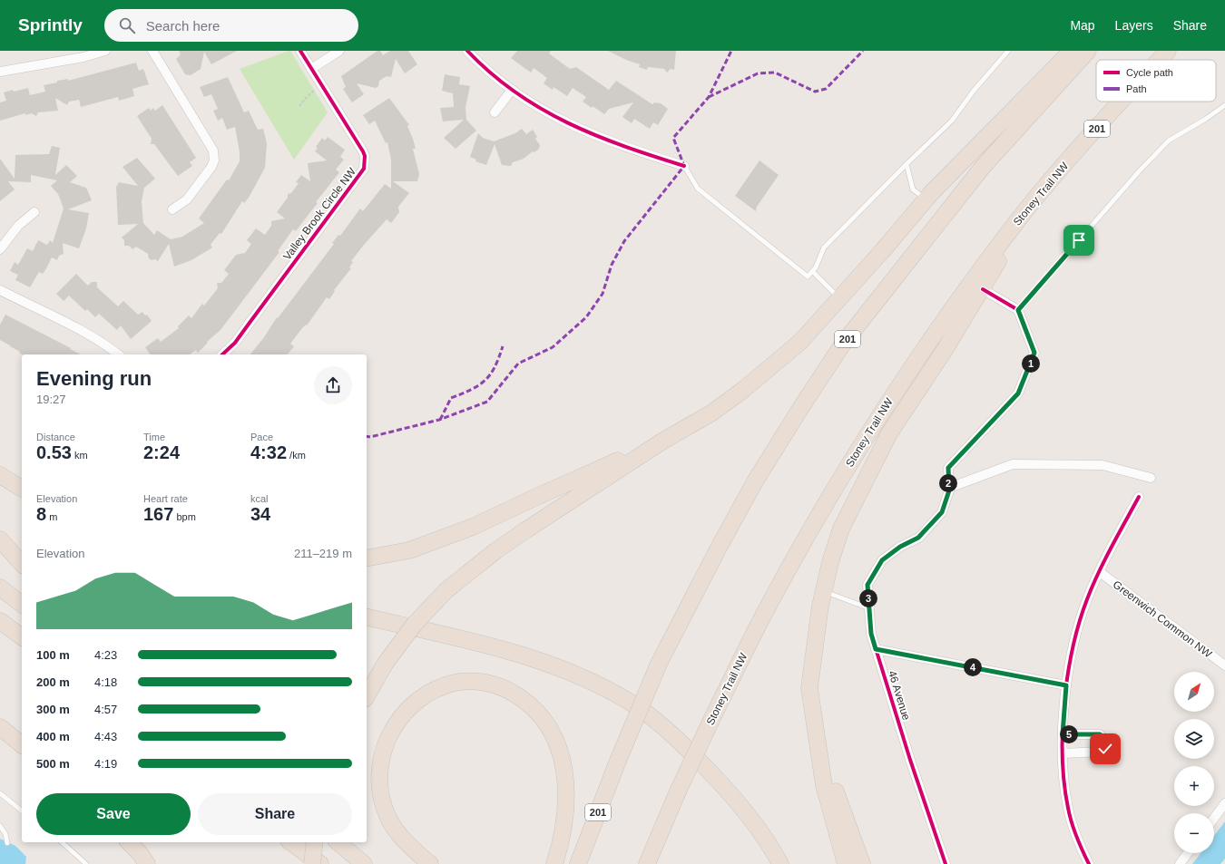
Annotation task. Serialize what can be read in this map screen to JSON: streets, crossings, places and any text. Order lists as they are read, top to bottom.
{
  "streets": {
    "highway": ["201", "Stoney Trail NW"],
    "street": ["Valley Brook Circle NW", "Greenwich Common NW", "46 Avenue"]
  },
  "legend": ["Cycle path", "Path"],
  "north": "top right",
  "page": {
    "header": "Sprintly",
    "search": "Search here",
    "nav": ["Map", "Layers", "Share"],
    "pins": [
      "1",
      "2",
      "3",
      "4",
      "5"
    ],
    "heading": ["Evening run", "19:27"],
    "stats": [
      ["Distance", "0.53 km"],
      ["Time", "2:24"],
      ["Pace", "4:32 /km"],
      ["Elevation", "8 m"],
      ["Heart rate", "167 bpm"],
      ["kcal", "34"]
    ],
    "chart": ["Elevation", "211–219 m"],
    "list": [
      {
        "name": "100 m",
        "note": "4:23"
      },
      {
        "name": "200 m",
        "note": "4:18"
      },
      {
        "name": "300 m",
        "note": "4:57"
      },
      {
        "name": "400 m",
        "note": "4:43"
      },
      {
        "name": "500 m",
        "note": "4:19"
      }
    ],
    "map_buttons": ["+", "−"],
    "buttons": ["Save", "Share"]
  }
}
